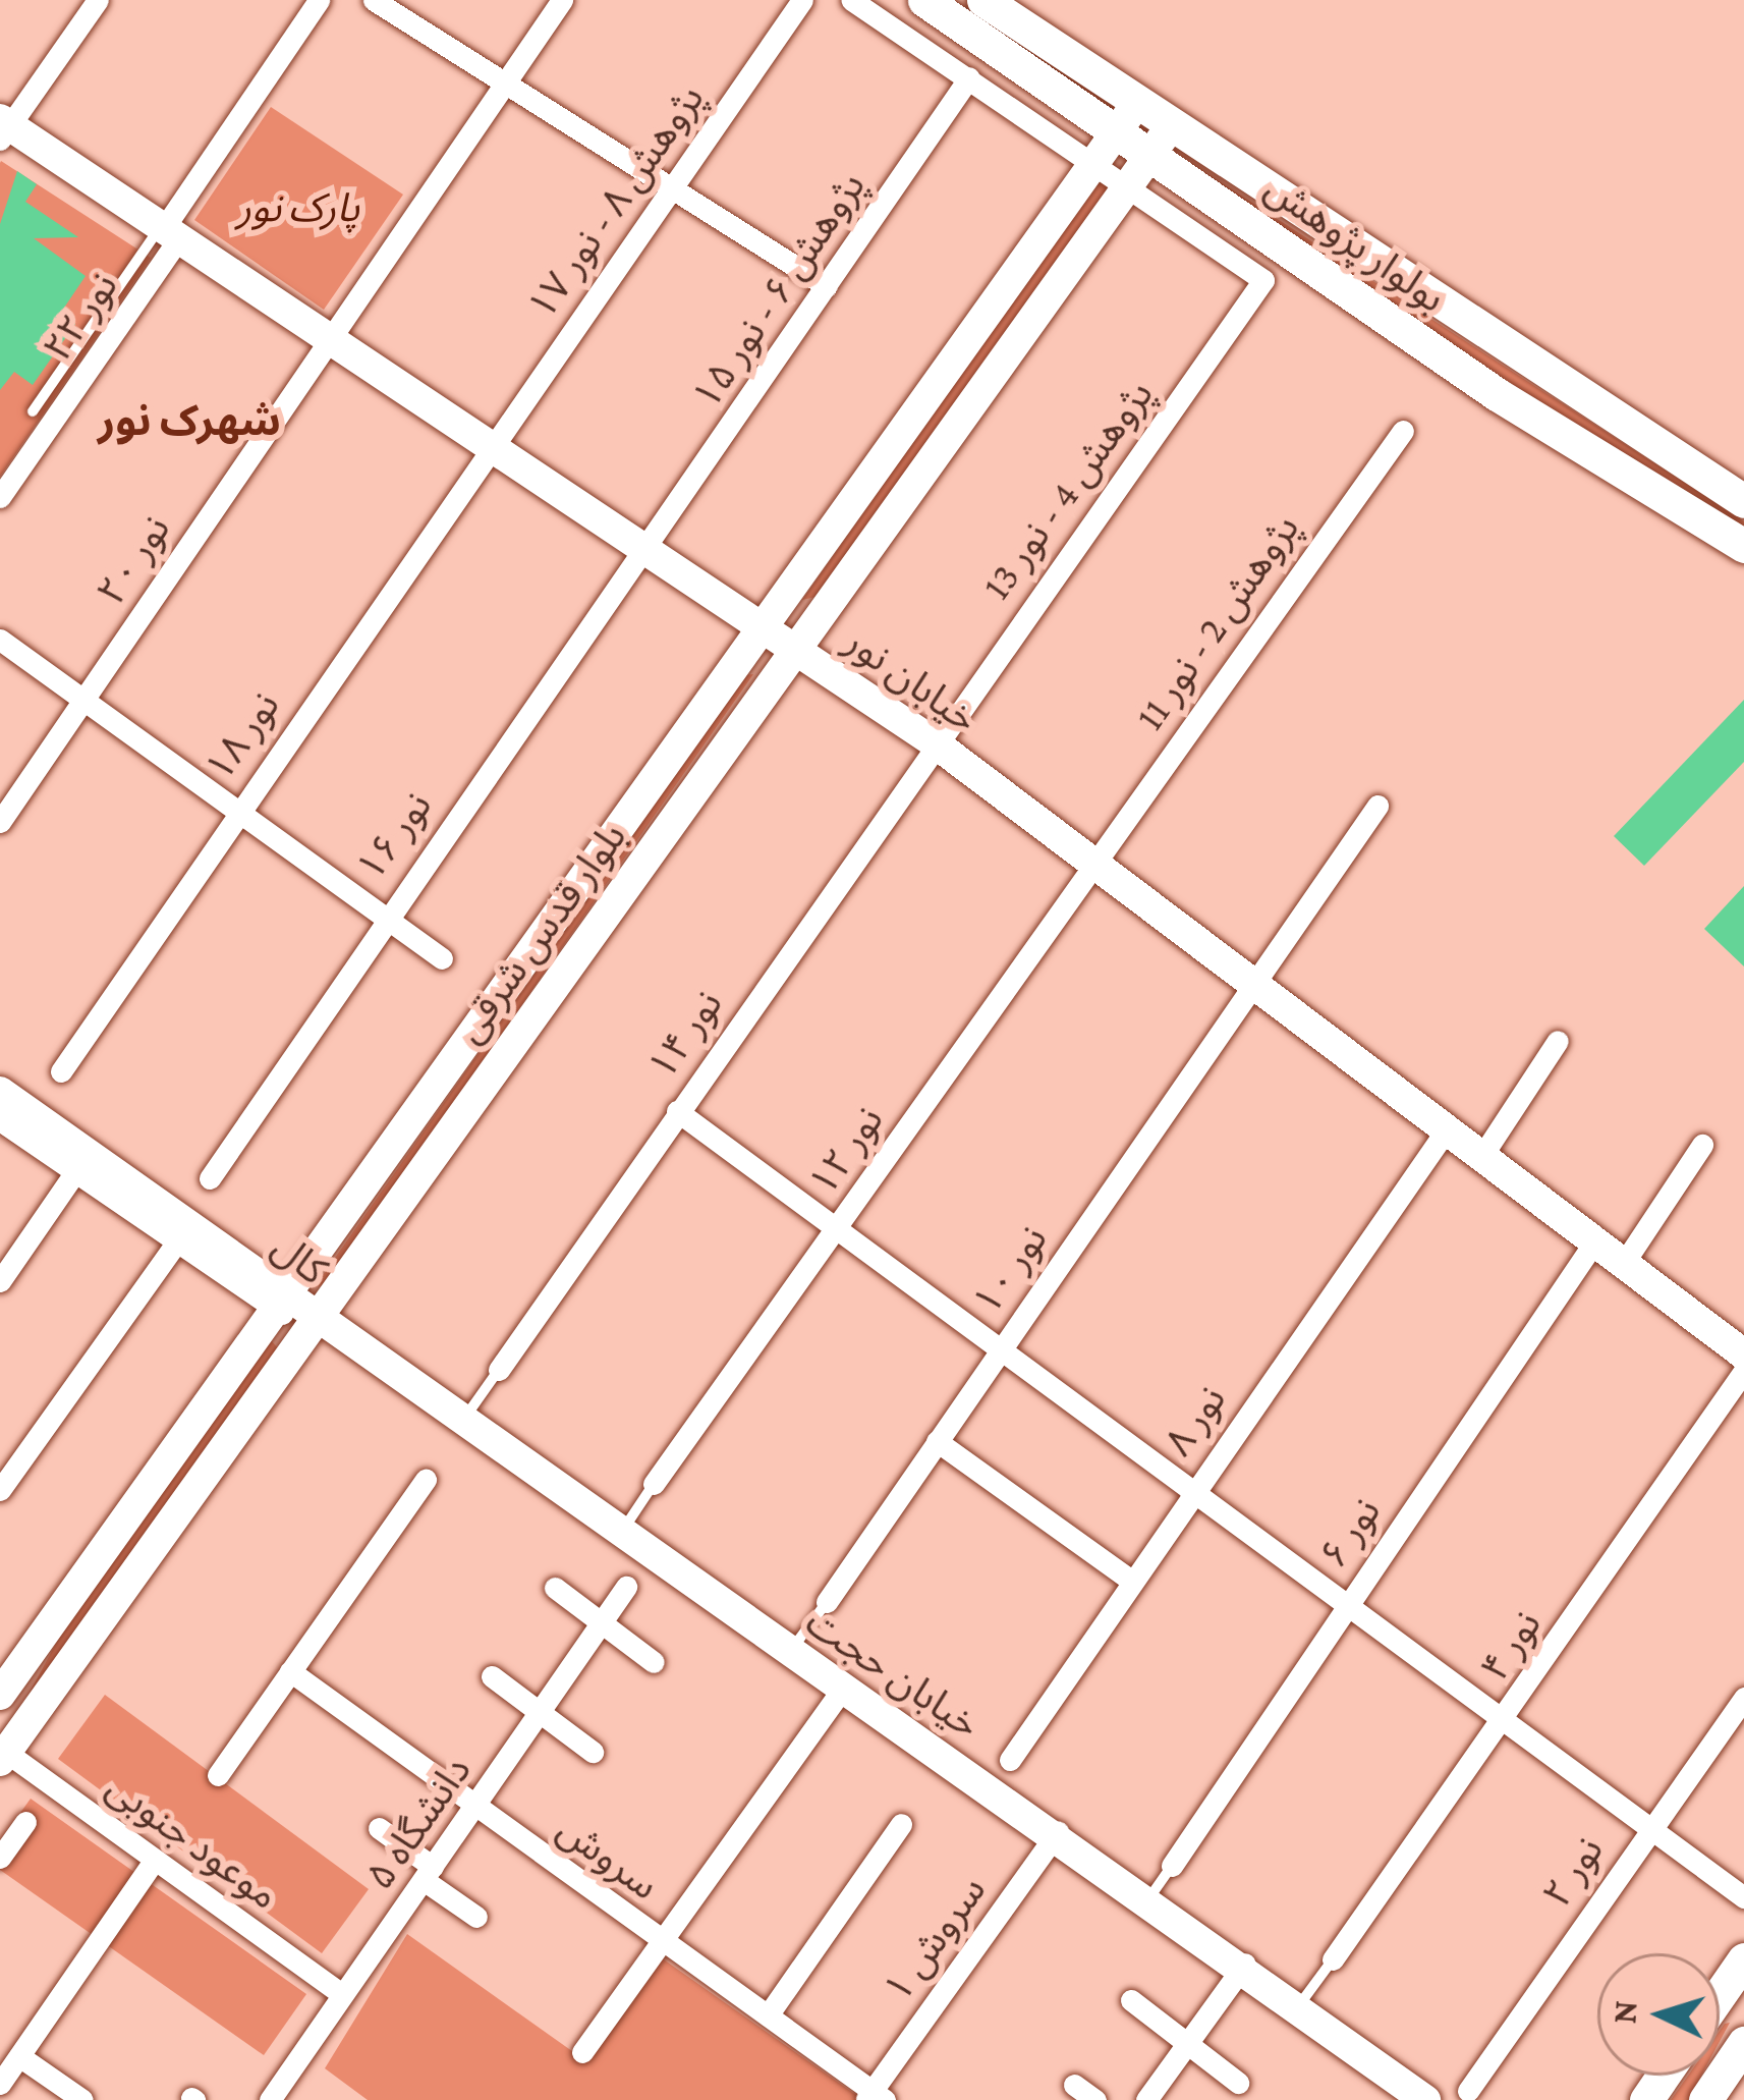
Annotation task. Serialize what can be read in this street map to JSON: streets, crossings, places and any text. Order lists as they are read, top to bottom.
{
  "streets": {
    "main road": [
      "بولوار پژوهش",
      "خیابان نور",
      "بلوار قدس شرقی",
      "کال",
      "خیابان حجت"
    ],
    "street": [
      "پژوهش ۸ - نور ۱۷",
      "پژوهش ۶ - نور ۱۵",
      "نور ۲۲",
      "پژوهش 4 - نور 13",
      "نور ۲۰",
      "پژوهش 2 - نور 11",
      "نور ۱۸",
      "نور ۱۶",
      "نور ۱۴",
      "نور ۱۲",
      "نور ۱۰",
      "نور ۸",
      "نور ۶",
      "نور ۴",
      "دانشگاه ۵",
      "موعود جنوبی",
      "سروش",
      "نور ۲",
      "سروش ۱"
    ]
  },
  "crossings": [
    ["پژوهش ۸ - نور ۱۷", "خیابان نور"],
    ["پژوهش ۸ - نور ۱۷", "نور ۱۸"],
    ["بولوار پژوهش", "بلوار قدس شرقی"],
    ["پژوهش ۶ - نور ۱۵", "خیابان نور"],
    ["پژوهش ۶ - نور ۱۵", "نور ۱۶"],
    ["نور ۲۲", "خیابان نور"],
    ["پژوهش 4 - نور 13", "خیابان نور"],
    ["پژوهش 4 - نور 13", "بلوار قدس شرقی"],
    ["پژوهش 4 - نور 13", "نور ۱۴"],
    ["نور ۲۰", "خیابان نور"],
    ["پژوهش 2 - نور 11", "خیابان نور"],
    ["پژوهش 2 - نور 11", "نور ۱۲"],
    ["خیابان نور", "نور ۱۸"],
    ["خیابان نور", "نور ۱۶"],
    ["خیابان نور", "بلوار قدس شرقی"],
    ["خیابان نور", "نور ۱۴"],
    ["خیابان نور", "نور ۱۲"],
    ["خیابان نور", "نور ۱۰"],
    ["خیابان نور", "نور ۸"],
    ["خیابان نور", "نور ۶"],
    ["بلوار قدس شرقی", "کال"],
    ["بلوار قدس شرقی", "خیابان حجت"],
    ["بلوار قدس شرقی", "موعود جنوبی"],
    ["کال", "خیابان حجت"],
    ["خیابان حجت", "سروش ۱"],
    ["دانشگاه ۵", "موعود جنوبی"],
    ["دانشگاه ۵", "سروش"],
    ["سروش", "سروش ۱"]
  ],
  "districts": ["شهرک نور"],
  "parks": ["پارک نور"],
  "north": "left"
}
